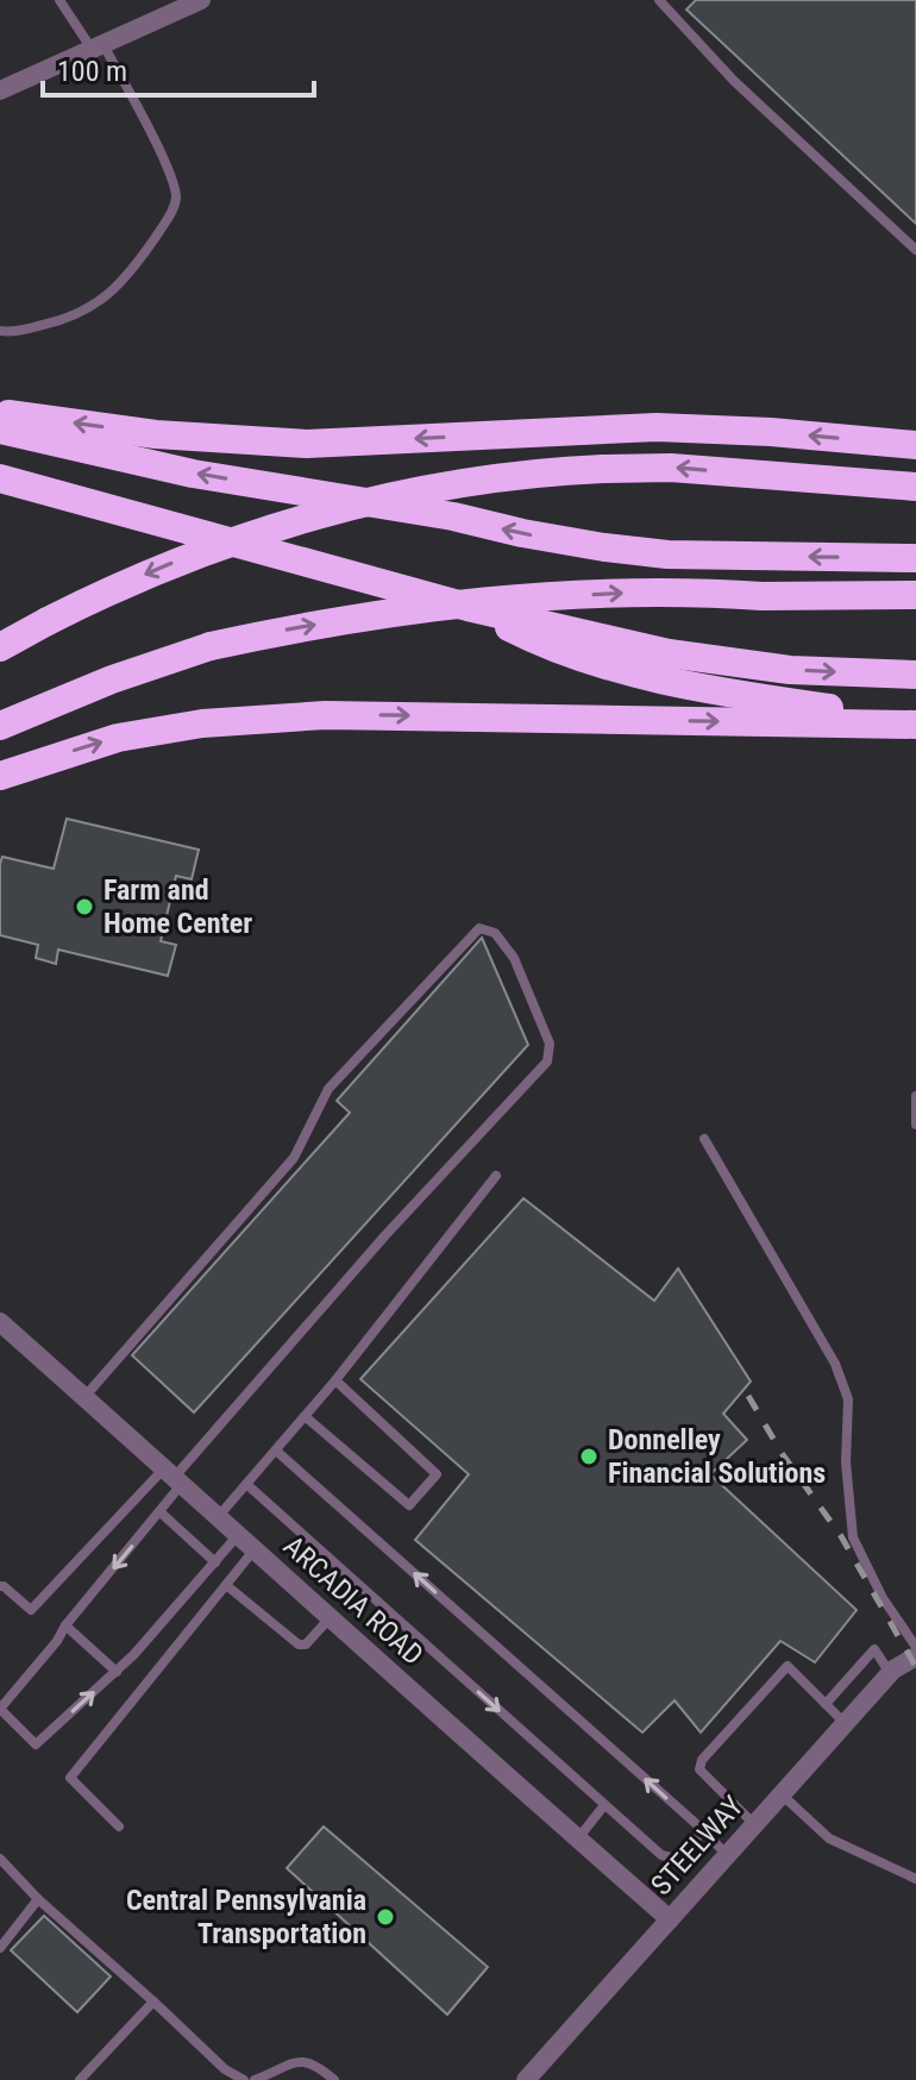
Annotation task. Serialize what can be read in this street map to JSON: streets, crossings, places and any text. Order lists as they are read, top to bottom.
{
  "streets": {
    "street": ["ARCADIA ROAD", "STEELWAY"]
  },
  "crossings": [
    ["ARCADIA ROAD", "STEELWAY"]
  ],
  "places": ["Farm and Home Center", "Donnelley Financial Solutions", "Central Pennsylvania Transportation"],
  "scale_bar": "100 m"
}
